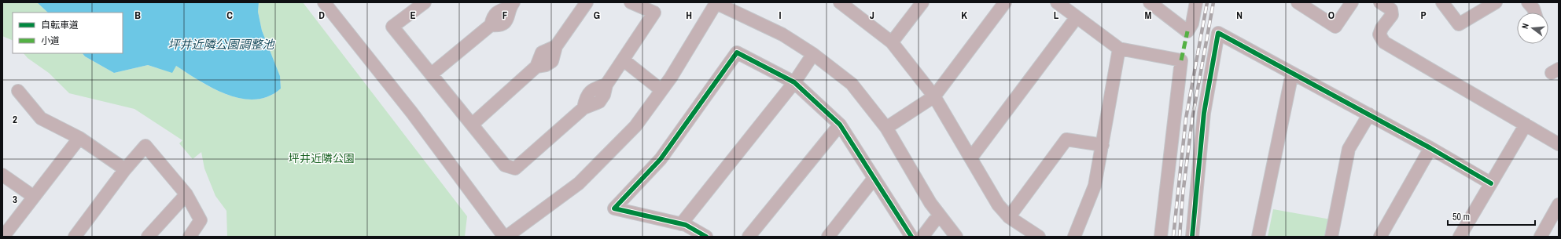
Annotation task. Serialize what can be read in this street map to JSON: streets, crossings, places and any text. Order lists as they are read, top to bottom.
{
  "water": ["坪井近隣公園調整池"],
  "parks": ["坪井近隣公園"],
  "legend": ["自転車道", "小道"],
  "scale_bar": "50 m",
  "north": "left",
  "grid": {
    "columns": [
      "B",
      "C",
      "D",
      "E",
      "F",
      "G",
      "H",
      "I",
      "J",
      "K",
      "L",
      "M",
      "N",
      "O",
      "P"
    ],
    "rows": ["2", "3"]
  }
}
